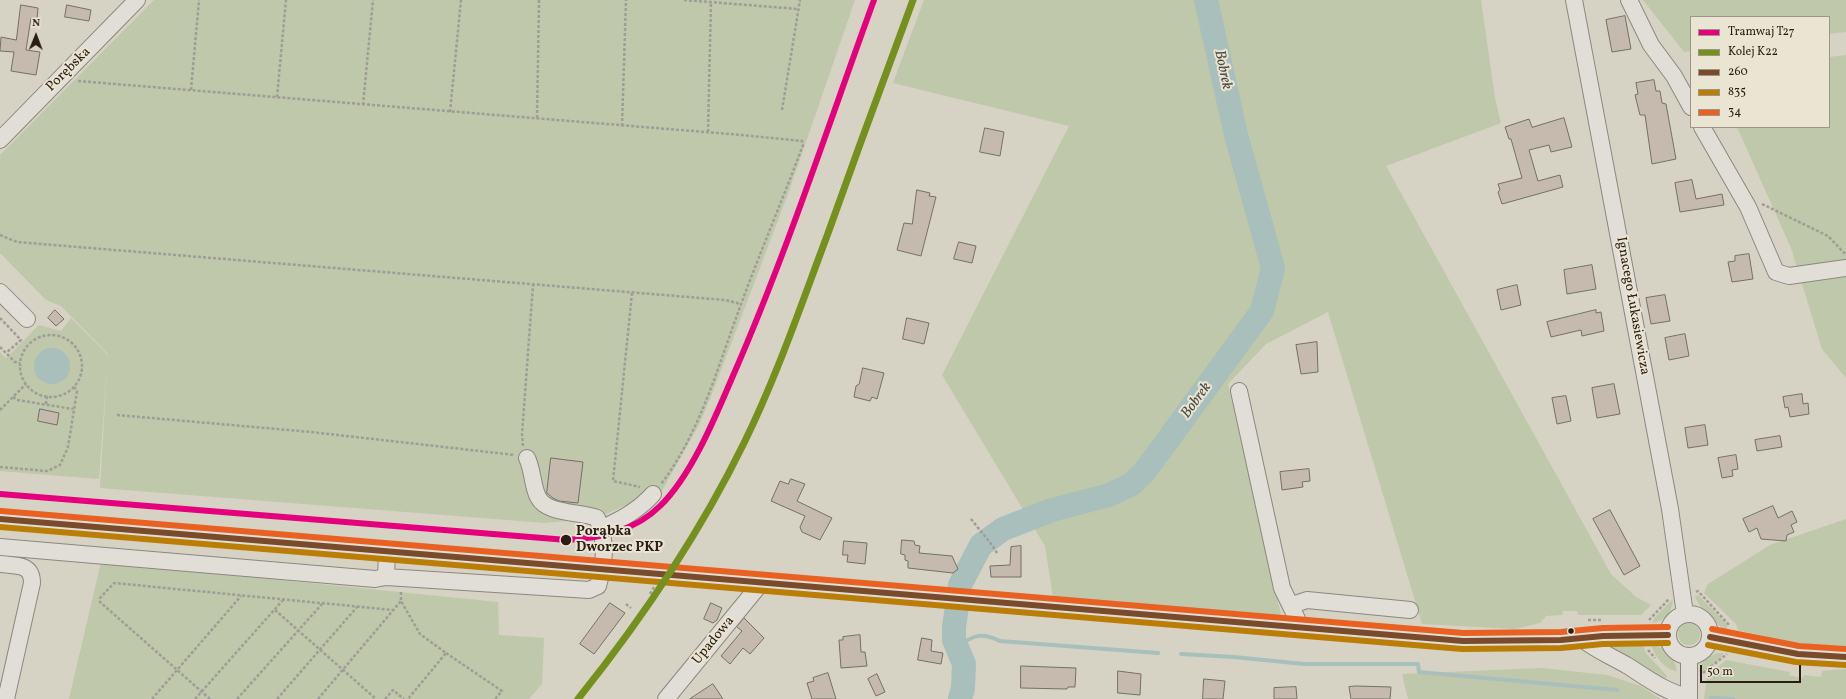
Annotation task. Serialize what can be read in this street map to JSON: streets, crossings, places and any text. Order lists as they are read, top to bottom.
{
  "streets": {
    "street": ["Porębska", "Ignacego Łukasiewicza", "Upadowa"]
  },
  "water": ["Bobrek"],
  "places": ["Porąbka Dworzec PKP"],
  "lines": [
    "tram line T27",
    "rail line K22",
    "transit line 34",
    "transit line 260",
    "transit line 835"
  ],
  "legend": [
    "Tramwaj T27",
    "Kolej K22",
    "260",
    "835",
    "34"
  ],
  "scale_bar": "50 m",
  "north": "top"
}
